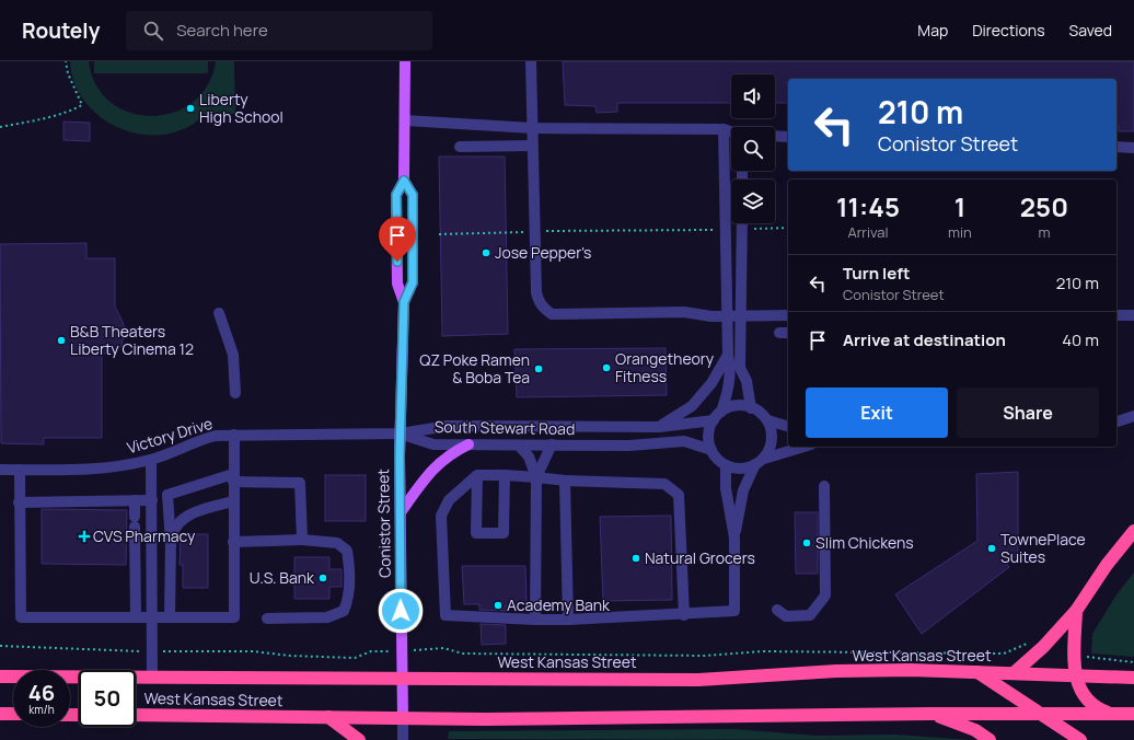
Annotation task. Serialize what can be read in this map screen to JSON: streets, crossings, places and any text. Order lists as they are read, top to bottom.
{
  "streets": {
    "highway": ["West Kansas Street"],
    "main road": ["Conistor Street"],
    "street": ["South Stewart Road", "Victory Drive"]
  },
  "crossings": [
    ["South Stewart Road", "Victory Drive"],
    ["South Stewart Road", "Conistor Street"],
    ["Victory Drive", "Conistor Street"],
    ["Conistor Street", "West Kansas Street"]
  ],
  "places": {
    "other": [
      "Liberty High School",
      "Jose Pepper's",
      "B&B Theaters Liberty Cinema 12",
      "Orangetheory Fitness",
      "QZ Poke Ramen & Boba Tea",
      "Slim Chickens",
      "TownePlace Suites",
      "Natural Grocers",
      "U.S. Bank",
      "Academy Bank"
    ],
    "health": ["CVS Pharmacy"]
  },
  "page": {
    "header": "Routely",
    "search": "Search here",
    "nav": ["Map", "Directions", "Saved"],
    "turn": ["210 m", "Conistor Street"],
    "eta": [
      "11:45",
      "Arrival",
      "1",
      "min",
      "250",
      "m"
    ],
    "list": [
      {
        "name": "Turn left",
        "note": "Conistor Street",
        "value": "210 m"
      },
      {
        "name": "Arrive at destination",
        "value": "40 m"
      }
    ],
    "buttons": ["Exit", "Share"],
    "speed": "46 km/h",
    "limit": "50"
  }
}
